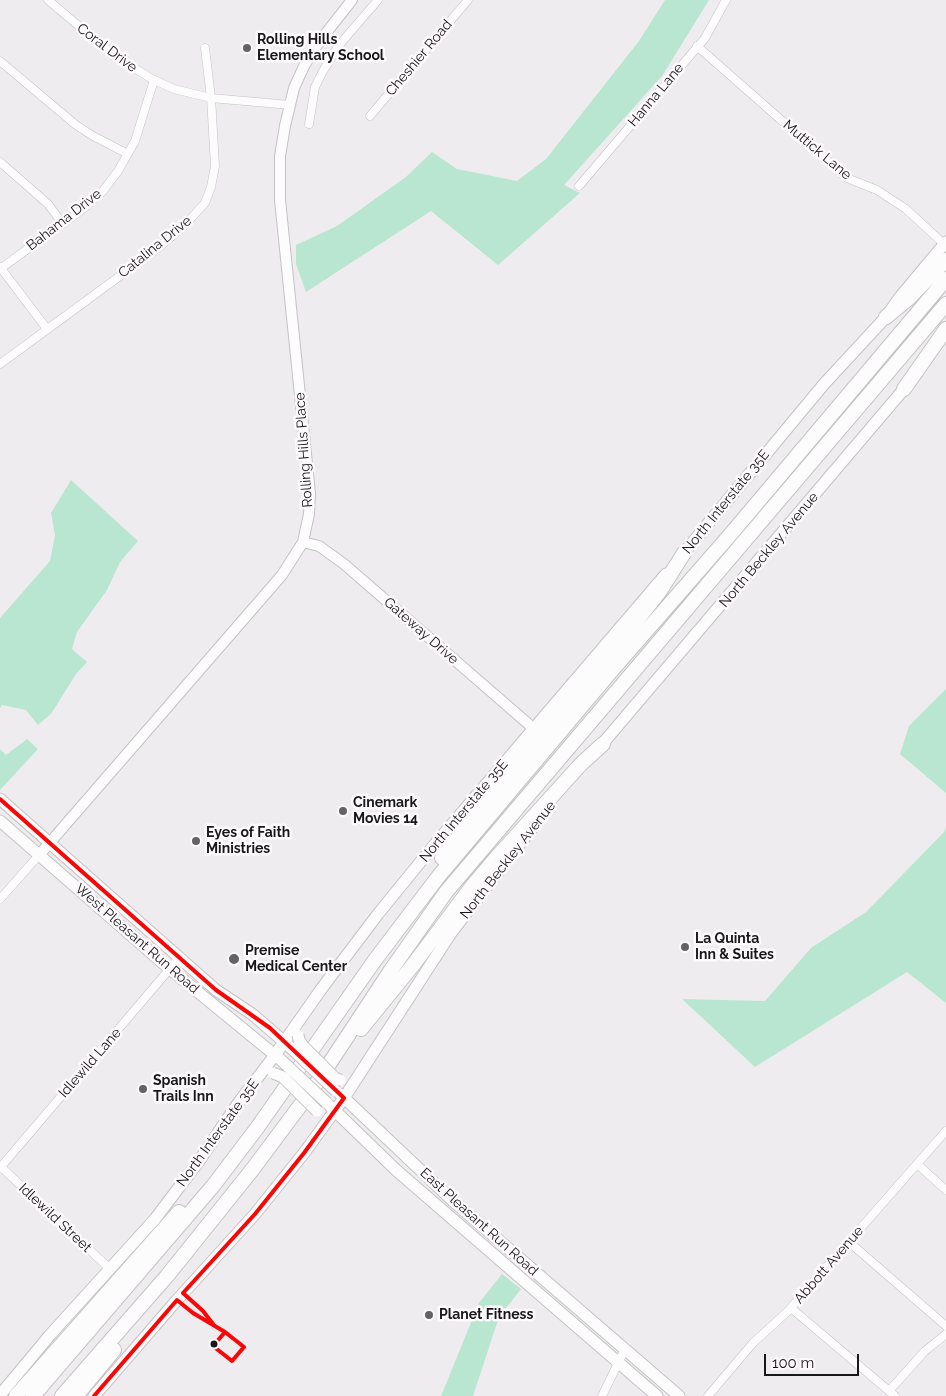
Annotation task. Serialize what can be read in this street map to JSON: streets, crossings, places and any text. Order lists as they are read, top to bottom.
{
  "streets": {
    "main road": [
      "North Interstate 35E",
      "North Beckley Avenue",
      "West Pleasant Run Road",
      "East Pleasant Run Road"
    ],
    "street": [
      "Coral Drive",
      "Cheshier Road",
      "Hanna Lane",
      "Muttick Lane",
      "Bahama Drive",
      "Catalina Drive",
      "Rolling Hills Place",
      "Gateway Drive",
      "Idlewild Lane",
      "Idlewild Street",
      "Abbott Avenue"
    ]
  },
  "crossings": [
    ["Coral Drive", "Bahama Drive"],
    ["Coral Drive", "Catalina Drive"],
    ["Coral Drive", "Rolling Hills Place"],
    ["Hanna Lane", "Muttick Lane"],
    ["Muttick Lane", "North Interstate 35E"],
    ["Rolling Hills Place", "Gateway Drive"],
    ["Rolling Hills Place", "West Pleasant Run Road"],
    ["North Interstate 35E", "Gateway Drive"],
    ["North Interstate 35E", "West Pleasant Run Road"],
    ["North Interstate 35E", "Idlewild Street"],
    ["North Interstate 35E", "East Pleasant Run Road"],
    ["North Beckley Avenue", "East Pleasant Run Road"],
    ["West Pleasant Run Road", "Idlewild Lane"],
    ["West Pleasant Run Road", "East Pleasant Run Road"],
    ["Idlewild Lane", "Idlewild Street"]
  ],
  "places": [
    "Rolling Hills Elementary School",
    "Cinemark Movies 14",
    "Eyes of Faith Ministries",
    "La Quinta Inn & Suites",
    "Premise Medical Center",
    "Spanish Trails Inn",
    "Planet Fitness"
  ],
  "scale_bar": "100 m"
}
